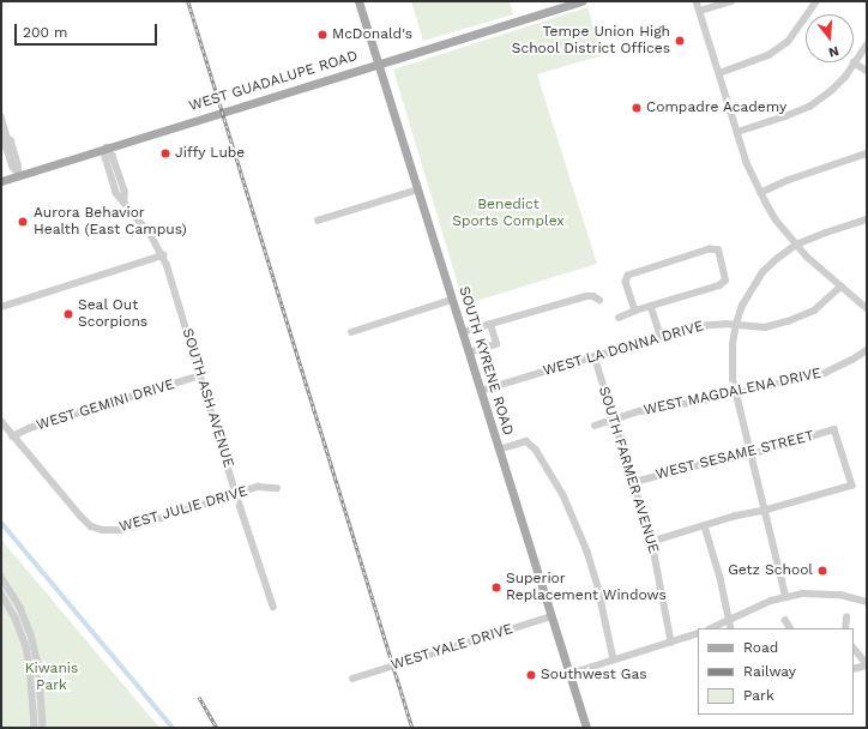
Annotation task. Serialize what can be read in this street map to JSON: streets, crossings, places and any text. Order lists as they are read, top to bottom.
{
  "streets": {
    "main road": ["WEST GUADALUPE ROAD", "SOUTH KYRENE ROAD"],
    "street": [
      "WEST LA DONNA DRIVE",
      "WEST MAGDALENA DRIVE",
      "SOUTH ASH AVENUE",
      "WEST GEMINI DRIVE",
      "WEST SESAME STREET",
      "SOUTH FARMER AVENUE",
      "WEST JULIE DRIVE",
      "WEST YALE DRIVE"
    ]
  },
  "crossings": [
    ["WEST GUADALUPE ROAD", "SOUTH KYRENE ROAD"],
    ["WEST GUADALUPE ROAD", "SOUTH ASH AVENUE"],
    ["WEST LA DONNA DRIVE", "SOUTH KYRENE ROAD"],
    ["WEST LA DONNA DRIVE", "SOUTH FARMER AVENUE"],
    ["SOUTH KYRENE ROAD", "WEST YALE DRIVE"],
    ["WEST MAGDALENA DRIVE", "SOUTH FARMER AVENUE"],
    ["SOUTH ASH AVENUE", "WEST GEMINI DRIVE"],
    ["SOUTH ASH AVENUE", "WEST JULIE DRIVE"],
    ["WEST GEMINI DRIVE", "WEST JULIE DRIVE"],
    ["WEST SESAME STREET", "SOUTH FARMER AVENUE"]
  ],
  "parks": ["Benedict Sports Complex", "Kiwanis Park"],
  "places": [
    "McDonald's",
    "Tempe Union High School District Offices",
    "Compadre Academy",
    "Jiffy Lube",
    "Aurora Behavior Health (East Campus)",
    "Seal Out Scorpions",
    "Getz School",
    "Superior Replacement Windows",
    "Southwest Gas"
  ],
  "legend": ["Road", "Railway", "Park"],
  "scale_bar": "200 m",
  "north": "bottom"
}
